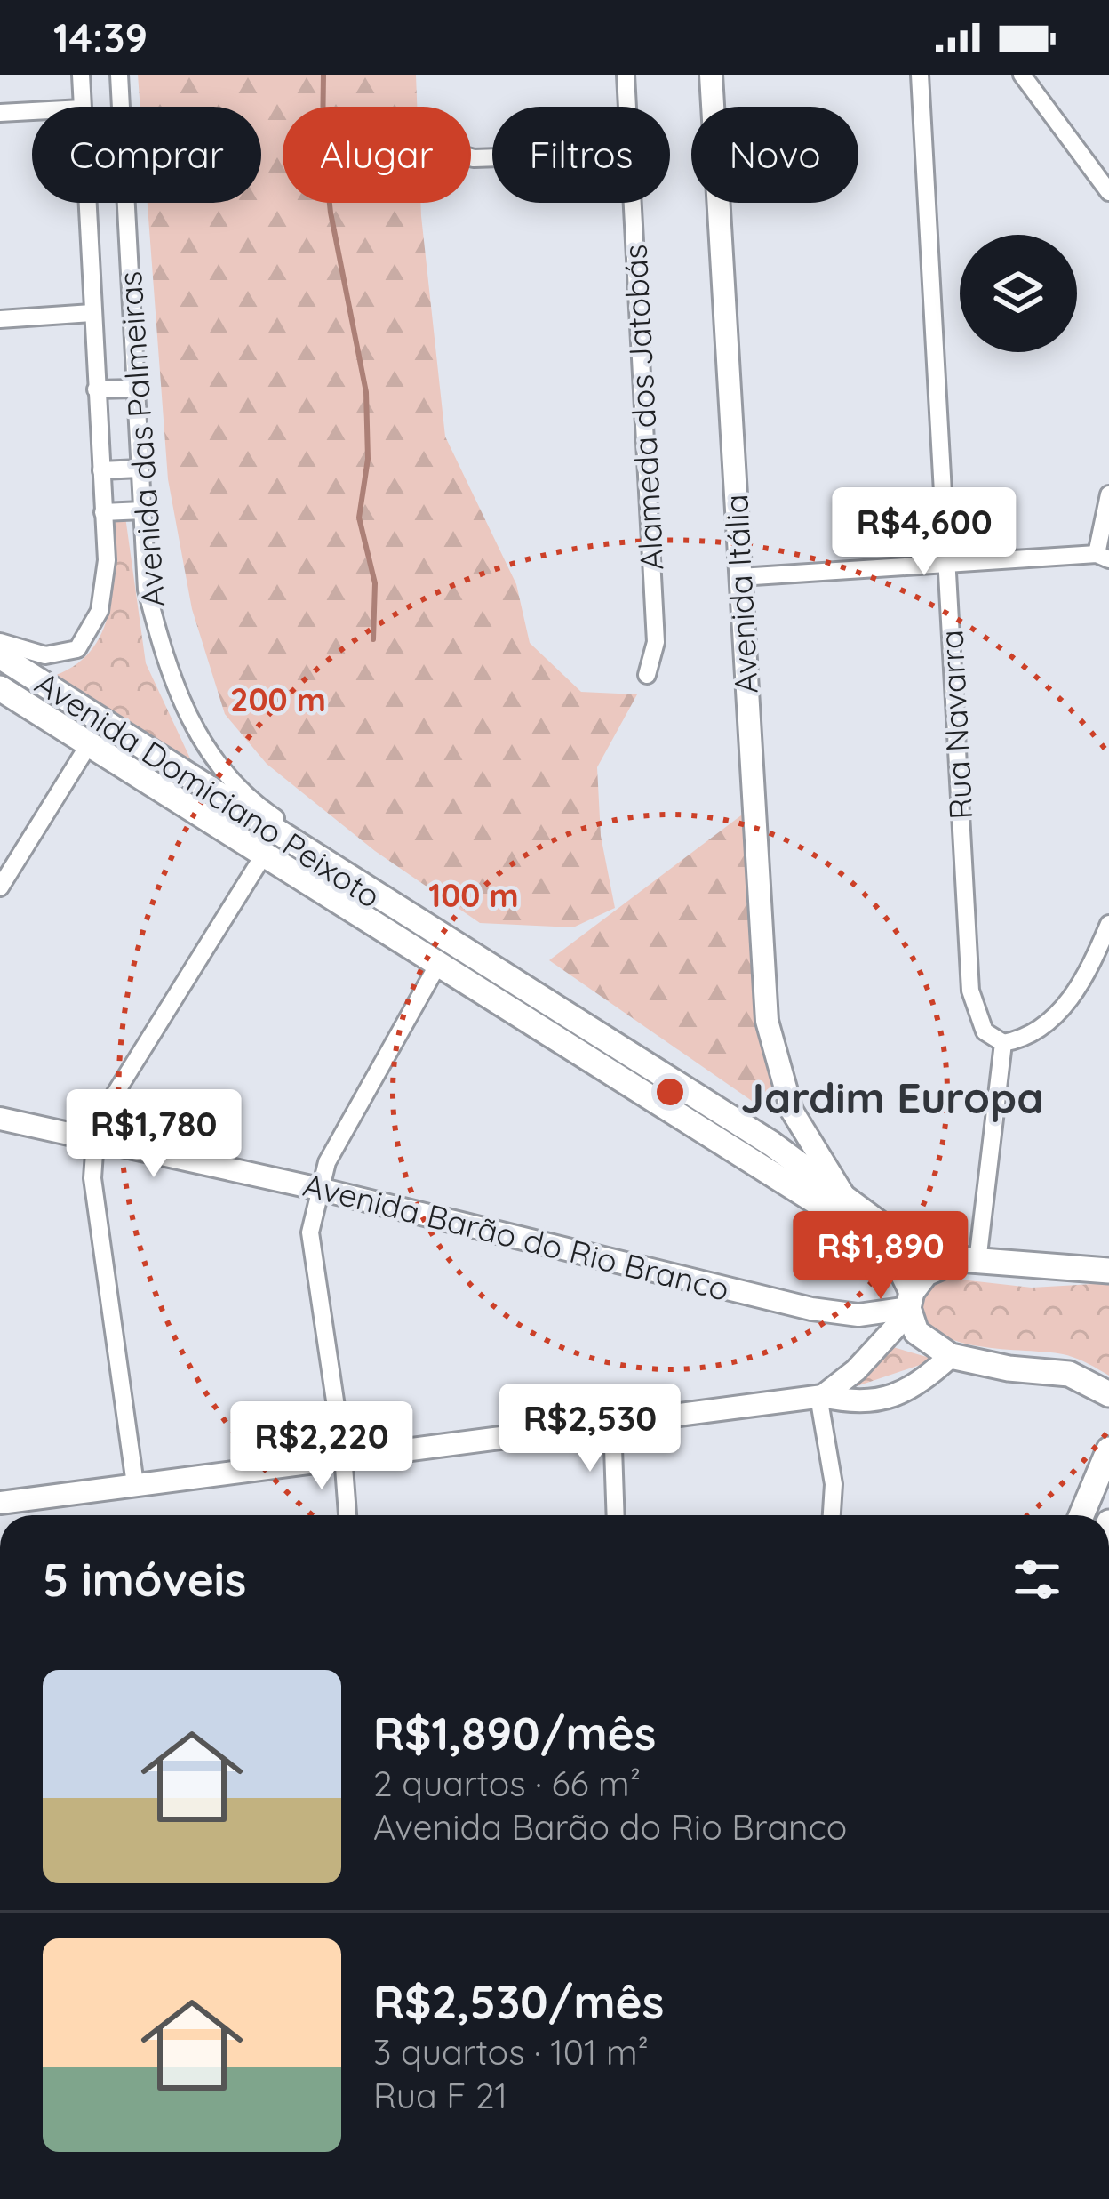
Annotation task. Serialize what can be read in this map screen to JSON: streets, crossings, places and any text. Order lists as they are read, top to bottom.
{
  "streets": {
    "main road": ["Avenida Domiciano Peixoto"],
    "street": [
      "Alameda dos Jatobás",
      "Avenida das Palmeiras",
      "Avenida Itália",
      "Rua Navarra",
      "Avenida Barão do Rio Branco"
    ]
  },
  "crossings": [
    ["Avenida das Palmeiras", "Avenida Domiciano Peixoto"],
    ["Avenida Itália", "Avenida Domiciano Peixoto"],
    ["Avenida Domiciano Peixoto", "Avenida Barão do Rio Branco"]
  ],
  "districts": ["Jardim Europa"],
  "page": {
    "status": "14:39",
    "chip": [
      "Comprar",
      "Alugar",
      "Filtros",
      "Novo"
    ],
    "price": [
      "R$4,600",
      "R$1,780",
      "R$1,890",
      "R$2,530",
      "R$2,220"
    ],
    "heading": "5 imóveis",
    "list": [
      {
        "name": "R$1,890/mês",
        "note": "2 quartos · 66 m² · Avenida Barão do Rio Branco"
      },
      {
        "name": "R$2,530/mês",
        "note": "3 quartos · 101 m² · Rua F 21"
      }
    ]
  },
  "rings": ["200 m", "100 m"]
}
